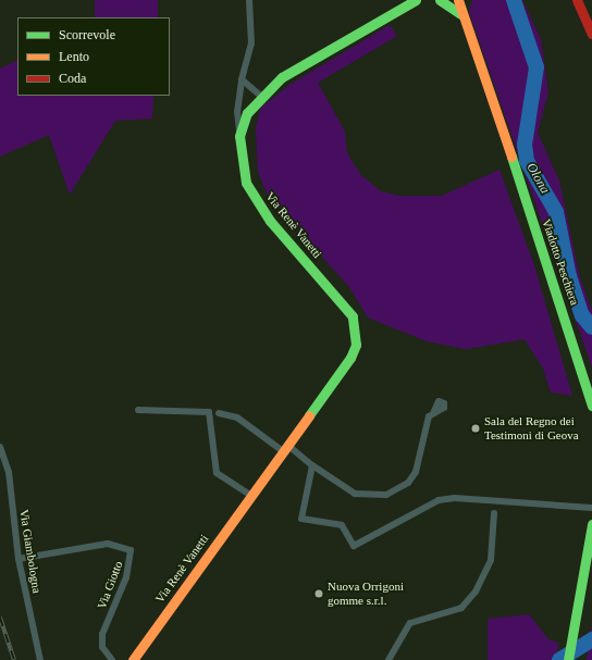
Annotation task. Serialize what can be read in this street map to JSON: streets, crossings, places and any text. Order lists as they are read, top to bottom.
{
  "streets": {
    "street": [
      "Via Renè Vanetti",
      "Viadotto Peschiera",
      "Via Giambologna",
      "Via Giotto"
    ]
  },
  "crossings": [
    ["Via Giambologna", "Via Giotto"]
  ],
  "water": ["Olona"],
  "places": ["Sala del Regno dei Testimoni di Geova", "Nuova Orrigoni gomme s.r.l."],
  "legend": ["Scorrevole", "Lento", "Coda"]
}
